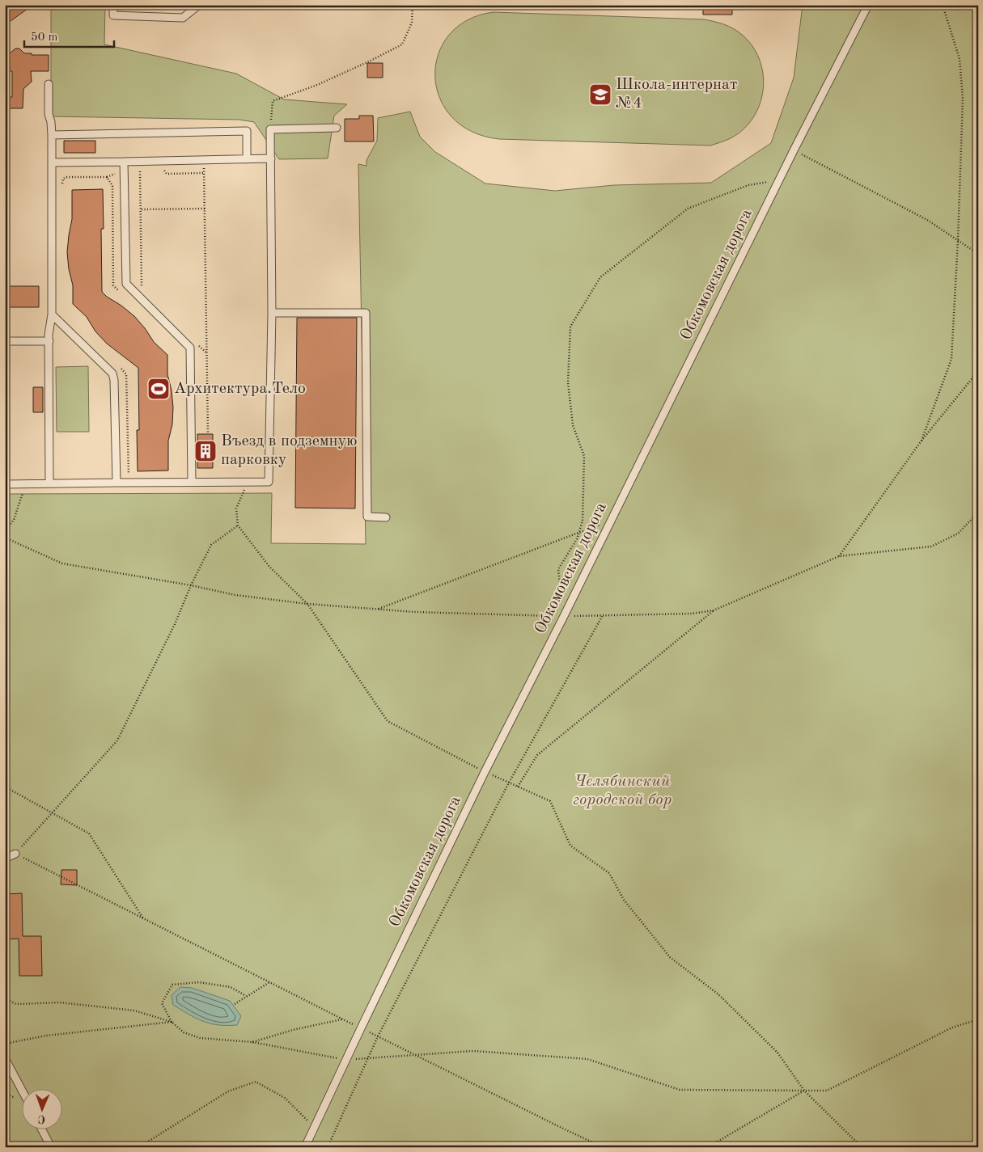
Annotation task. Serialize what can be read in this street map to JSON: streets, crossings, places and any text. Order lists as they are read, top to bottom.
{
  "streets": {
    "lane": ["Обкомовская дорога"]
  },
  "parks": ["Челябинский городской бор"],
  "places": {
    "school or university": ["Школа-интернат №4"],
    "sports": ["Архитектура.Тело"],
    "building": ["Въезд в подземную парковку"]
  },
  "scale_bar": "50 m",
  "north": "bottom"
}
